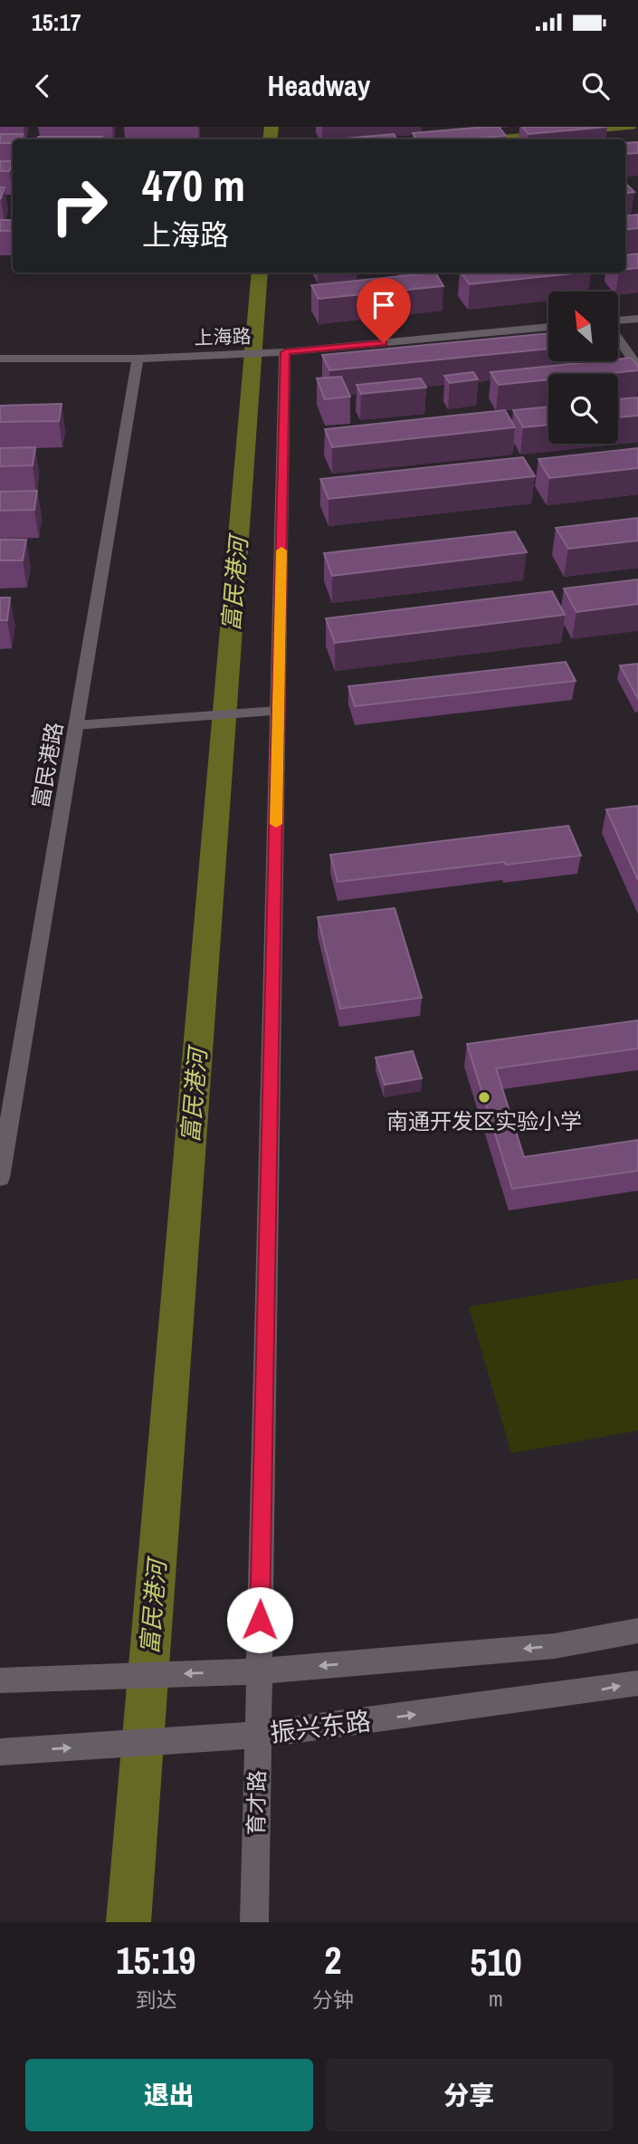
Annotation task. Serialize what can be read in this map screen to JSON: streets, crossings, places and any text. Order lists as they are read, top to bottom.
{
  "streets": {
    "street": [
      "上海路",
      "富民港路",
      "振兴东路",
      "育才路"
    ]
  },
  "crossings": [
    ["上海路", "富民港路"],
    ["上海路", "育才路"],
    ["振兴东路", "育才路"]
  ],
  "water": ["富民港河"],
  "places": ["南通开发区实验小学"],
  "north": "top left",
  "page": {
    "status": "15:17",
    "header": "Headway",
    "turn": ["470 m", "上海路"],
    "eta": [
      "15:19",
      "到达",
      "2",
      "分钟",
      "510",
      "m"
    ],
    "buttons": ["退出", "分享"]
  }
}
